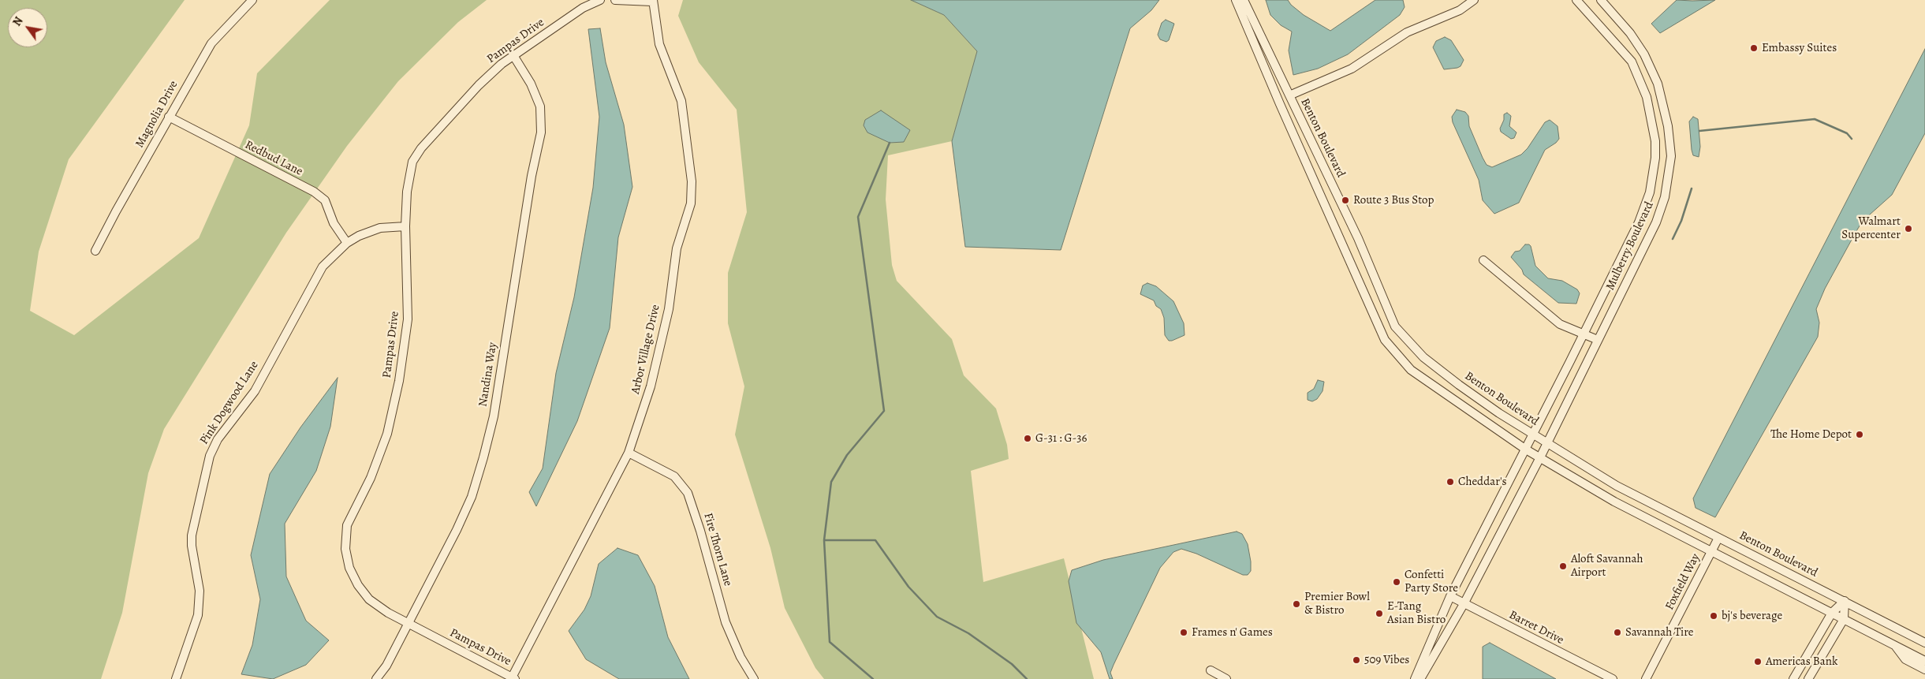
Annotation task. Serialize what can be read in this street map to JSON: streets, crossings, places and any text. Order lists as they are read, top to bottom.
{
  "streets": {
    "street": [
      "Pampas Drive",
      "Magnolia Drive",
      "Benton Boulevard",
      "Redbud Lane",
      "Mulberry Boulevard",
      "Arbor Village Drive",
      "Nandina Way",
      "Pink Dogwood Lane",
      "Fire Thorn Lane",
      "Foxfield Way",
      "Barret Drive"
    ]
  },
  "crossings": [
    ["Pampas Drive", "Arbor Village Drive"],
    ["Pampas Drive", "Nandina Way"],
    ["Pampas Drive", "Pink Dogwood Lane"],
    ["Magnolia Drive", "Redbud Lane"],
    ["Benton Boulevard", "Mulberry Boulevard"],
    ["Benton Boulevard", "Foxfield Way"],
    ["Redbud Lane", "Pink Dogwood Lane"],
    ["Mulberry Boulevard", "Barret Drive"],
    ["Arbor Village Drive", "Fire Thorn Lane"]
  ],
  "places": [
    "Embassy Suites",
    "Route 3 Bus Stop",
    "Walmart Supercenter",
    "The Home Depot",
    "G-31 : G-36",
    "Cheddar's",
    "Aloft Savannah Airport",
    "Confetti Party Store",
    "Premier Bowl & Bistro",
    "E-Tang Asian Bistro",
    "bj's beverage",
    "Frames n' Games",
    "Savannah Tire",
    "509 Vibes",
    "Americas Bank"
  ],
  "north": "top left"
}
